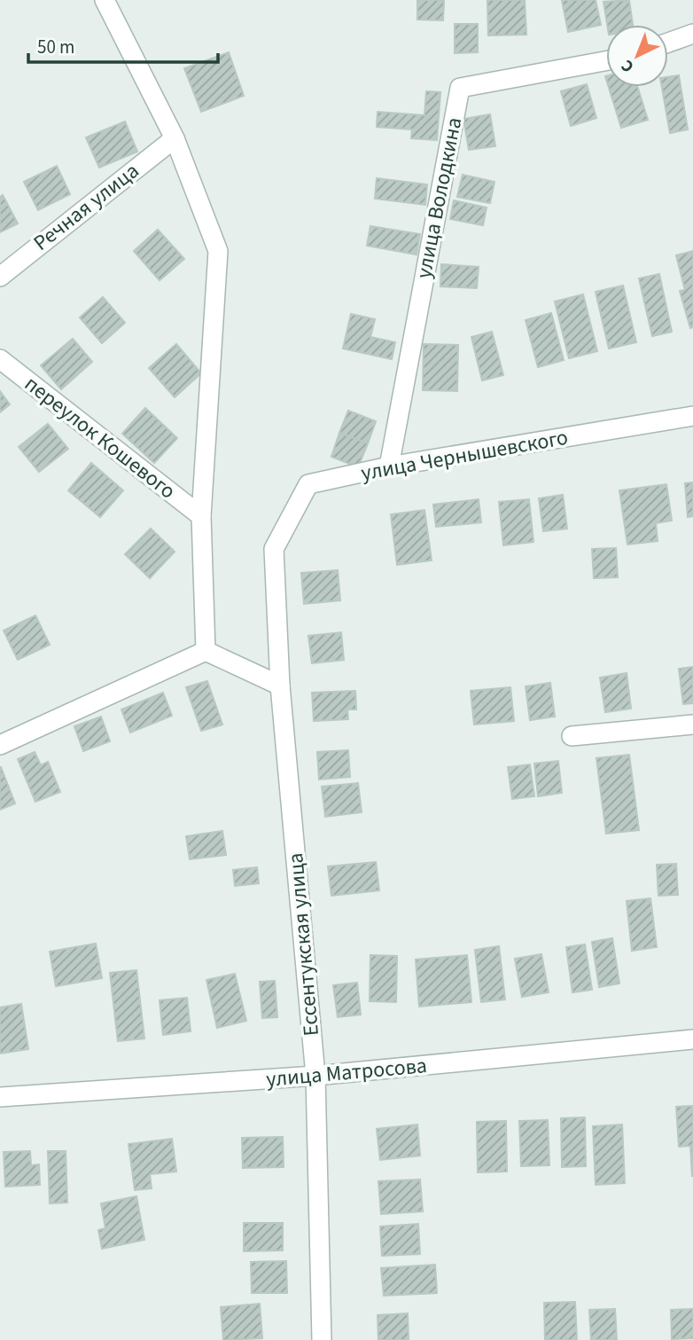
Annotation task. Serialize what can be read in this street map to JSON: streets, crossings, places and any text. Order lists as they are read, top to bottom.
{
  "streets": {
    "street": [
      "улица Володкина",
      "Речная улица",
      "переулок Кошевого",
      "улица Чернышевского",
      "Ессентукская улица",
      "улица Матросова"
    ]
  },
  "crossings": [
    ["улица Володкина", "улица Чернышевского"],
    ["улица Чернышевского", "Ессентукская улица"],
    ["Ессентукская улица", "улица Матросова"]
  ],
  "scale_bar": "50 m",
  "north": "bottom left"
}
